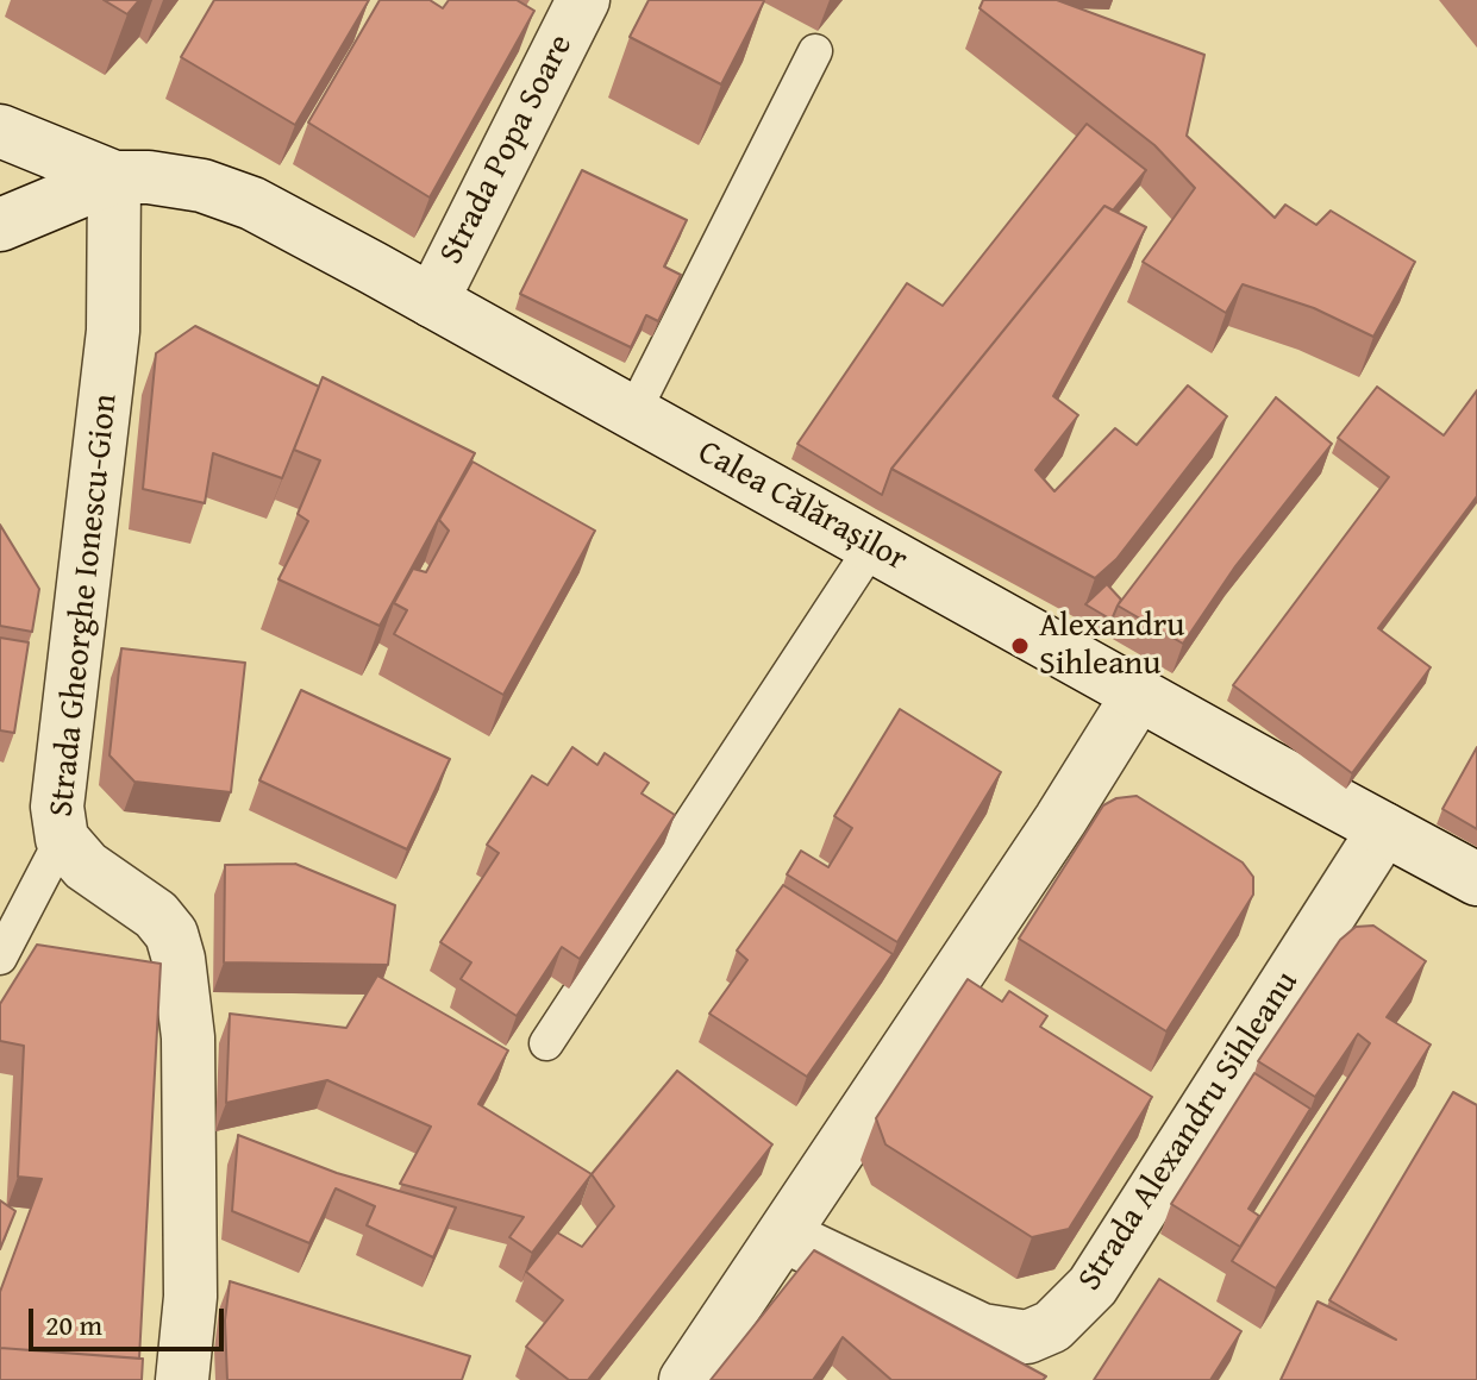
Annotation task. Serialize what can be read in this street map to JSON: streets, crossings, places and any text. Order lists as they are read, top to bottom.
{
  "streets": {
    "street": [
      "Strada Popa Soare",
      "Calea Călărașilor",
      "Strada Gheorghe Ionescu-Gion",
      "Strada Alexandru Sihleanu"
    ]
  },
  "crossings": [
    ["Strada Popa Soare", "Calea Călărașilor"],
    ["Calea Călărașilor", "Strada Gheorghe Ionescu-Gion"],
    ["Calea Călărașilor", "Strada Alexandru Sihleanu"]
  ],
  "places": ["Alexandru Sihleanu"],
  "scale_bar": "20 m"
}
